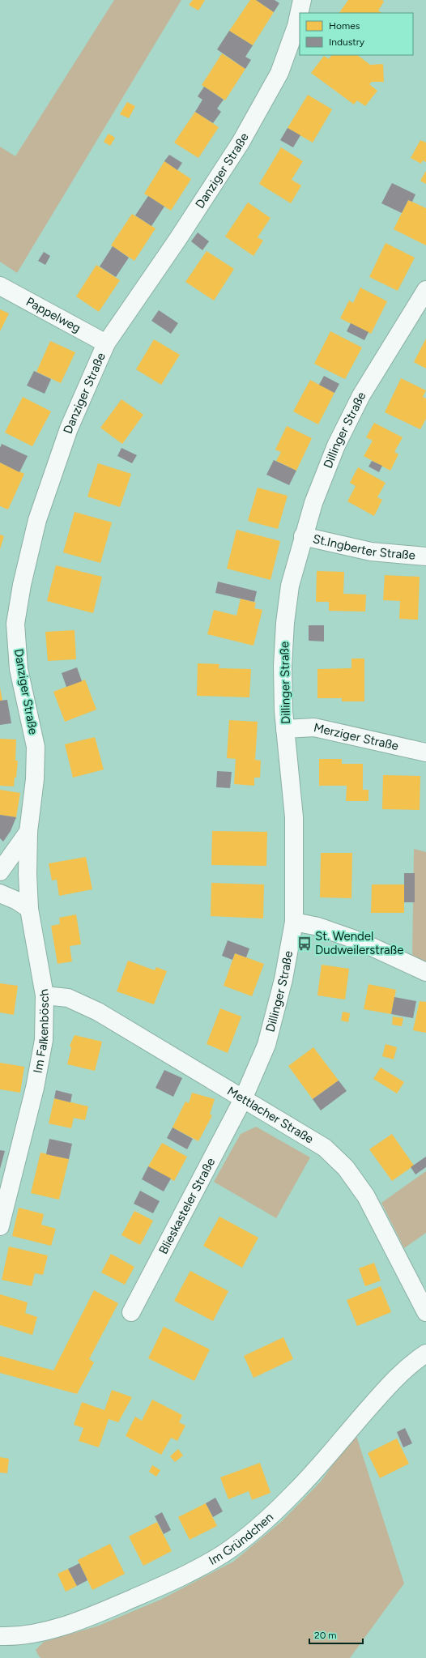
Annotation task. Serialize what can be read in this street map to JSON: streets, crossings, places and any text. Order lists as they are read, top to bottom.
{
  "streets": {
    "street": [
      "Danziger Straße",
      "Pappelweg",
      "Dillinger Straße",
      "St.Ingberter Straße",
      "Merziger Straße",
      "Im Falkenbösch",
      "Mettlacher Straße",
      "Blieskasteler Straße",
      "Im Gründchen"
    ]
  },
  "crossings": [
    ["Danziger Straße", "Pappelweg"],
    ["Danziger Straße", "Im Falkenbösch"],
    ["Dillinger Straße", "St.Ingberter Straße"],
    ["Dillinger Straße", "Merziger Straße"],
    ["Dillinger Straße", "Mettlacher Straße"],
    ["Dillinger Straße", "Blieskasteler Straße"],
    ["Im Falkenbösch", "Mettlacher Straße"],
    ["Mettlacher Straße", "Blieskasteler Straße"]
  ],
  "places": {
    "bus stop": ["St. Wendel Dudweilerstraße"]
  },
  "legend": ["Homes", "Industry"],
  "scale_bar": "20 m"
}
